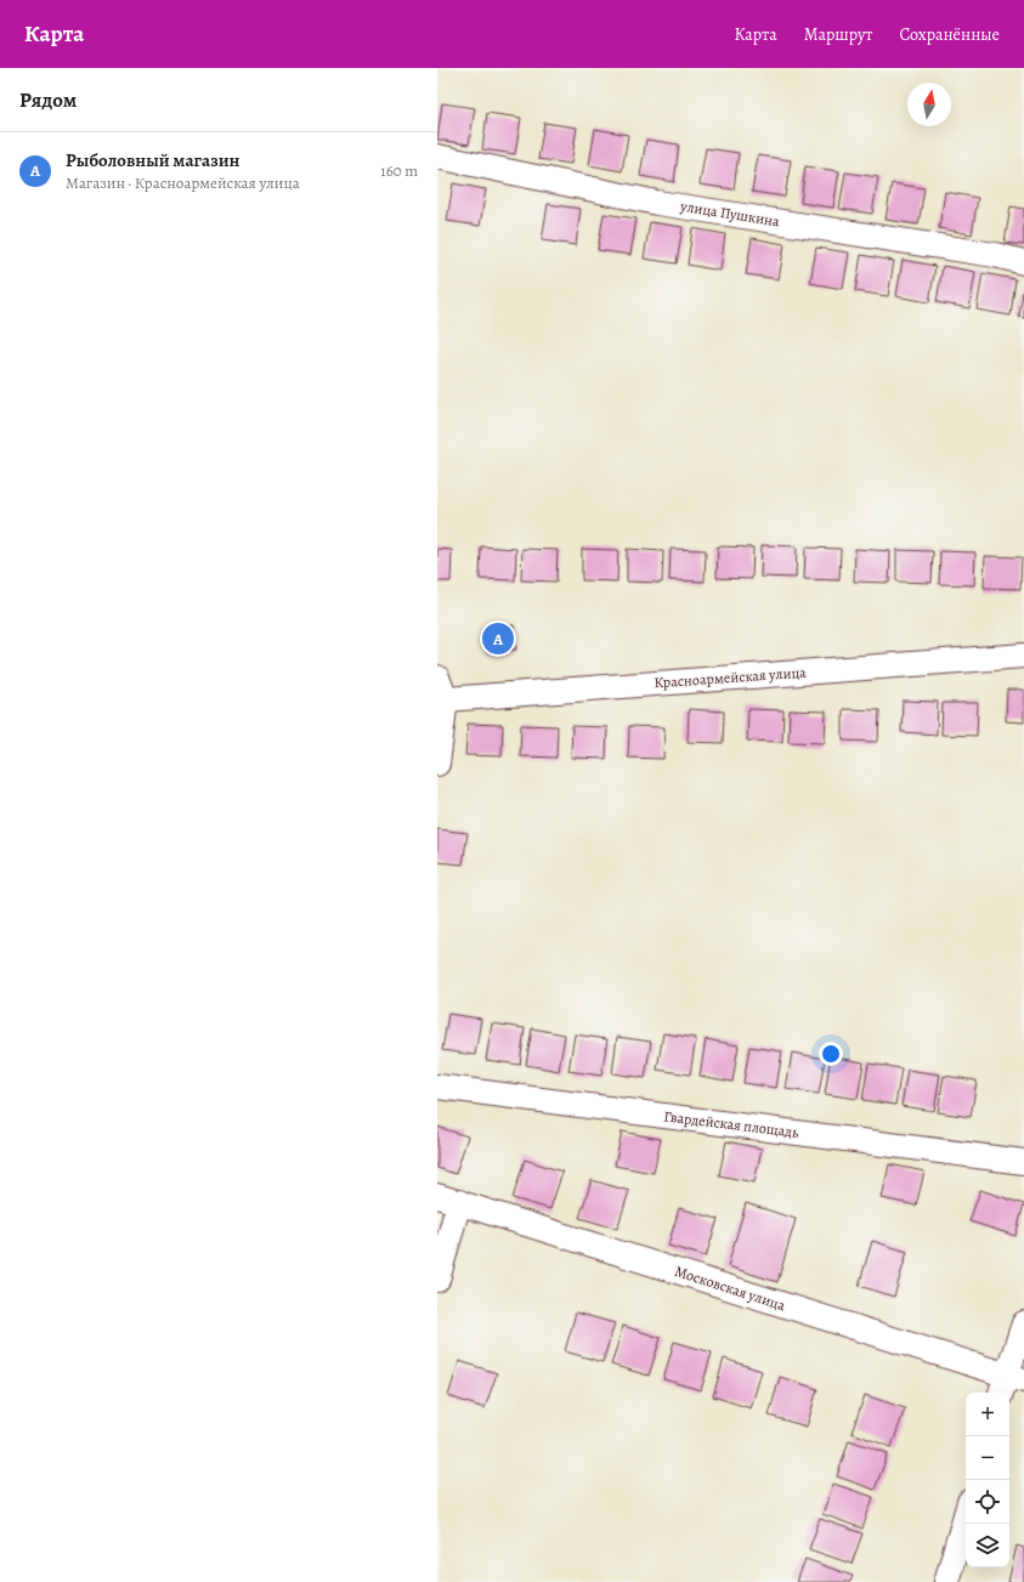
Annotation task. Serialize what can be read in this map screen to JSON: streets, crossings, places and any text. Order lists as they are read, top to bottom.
{
  "streets": {
    "street": [
      "улица Пушкина",
      "Красноармейская улица",
      "Гвардейская площадь",
      "Московская улица"
    ]
  },
  "north": "top",
  "page": {
    "header": "Карта",
    "nav": ["Карта", "Маршрут", "Сохранённые"],
    "heading": "Рядом",
    "list": [
      {
        "mark": "A",
        "name": "Рыболовный магазин",
        "note": "Магазин · Красноармейская улица",
        "value": "160 m"
      }
    ],
    "pins": "A",
    "map_buttons": ["+", "−"]
  }
}
